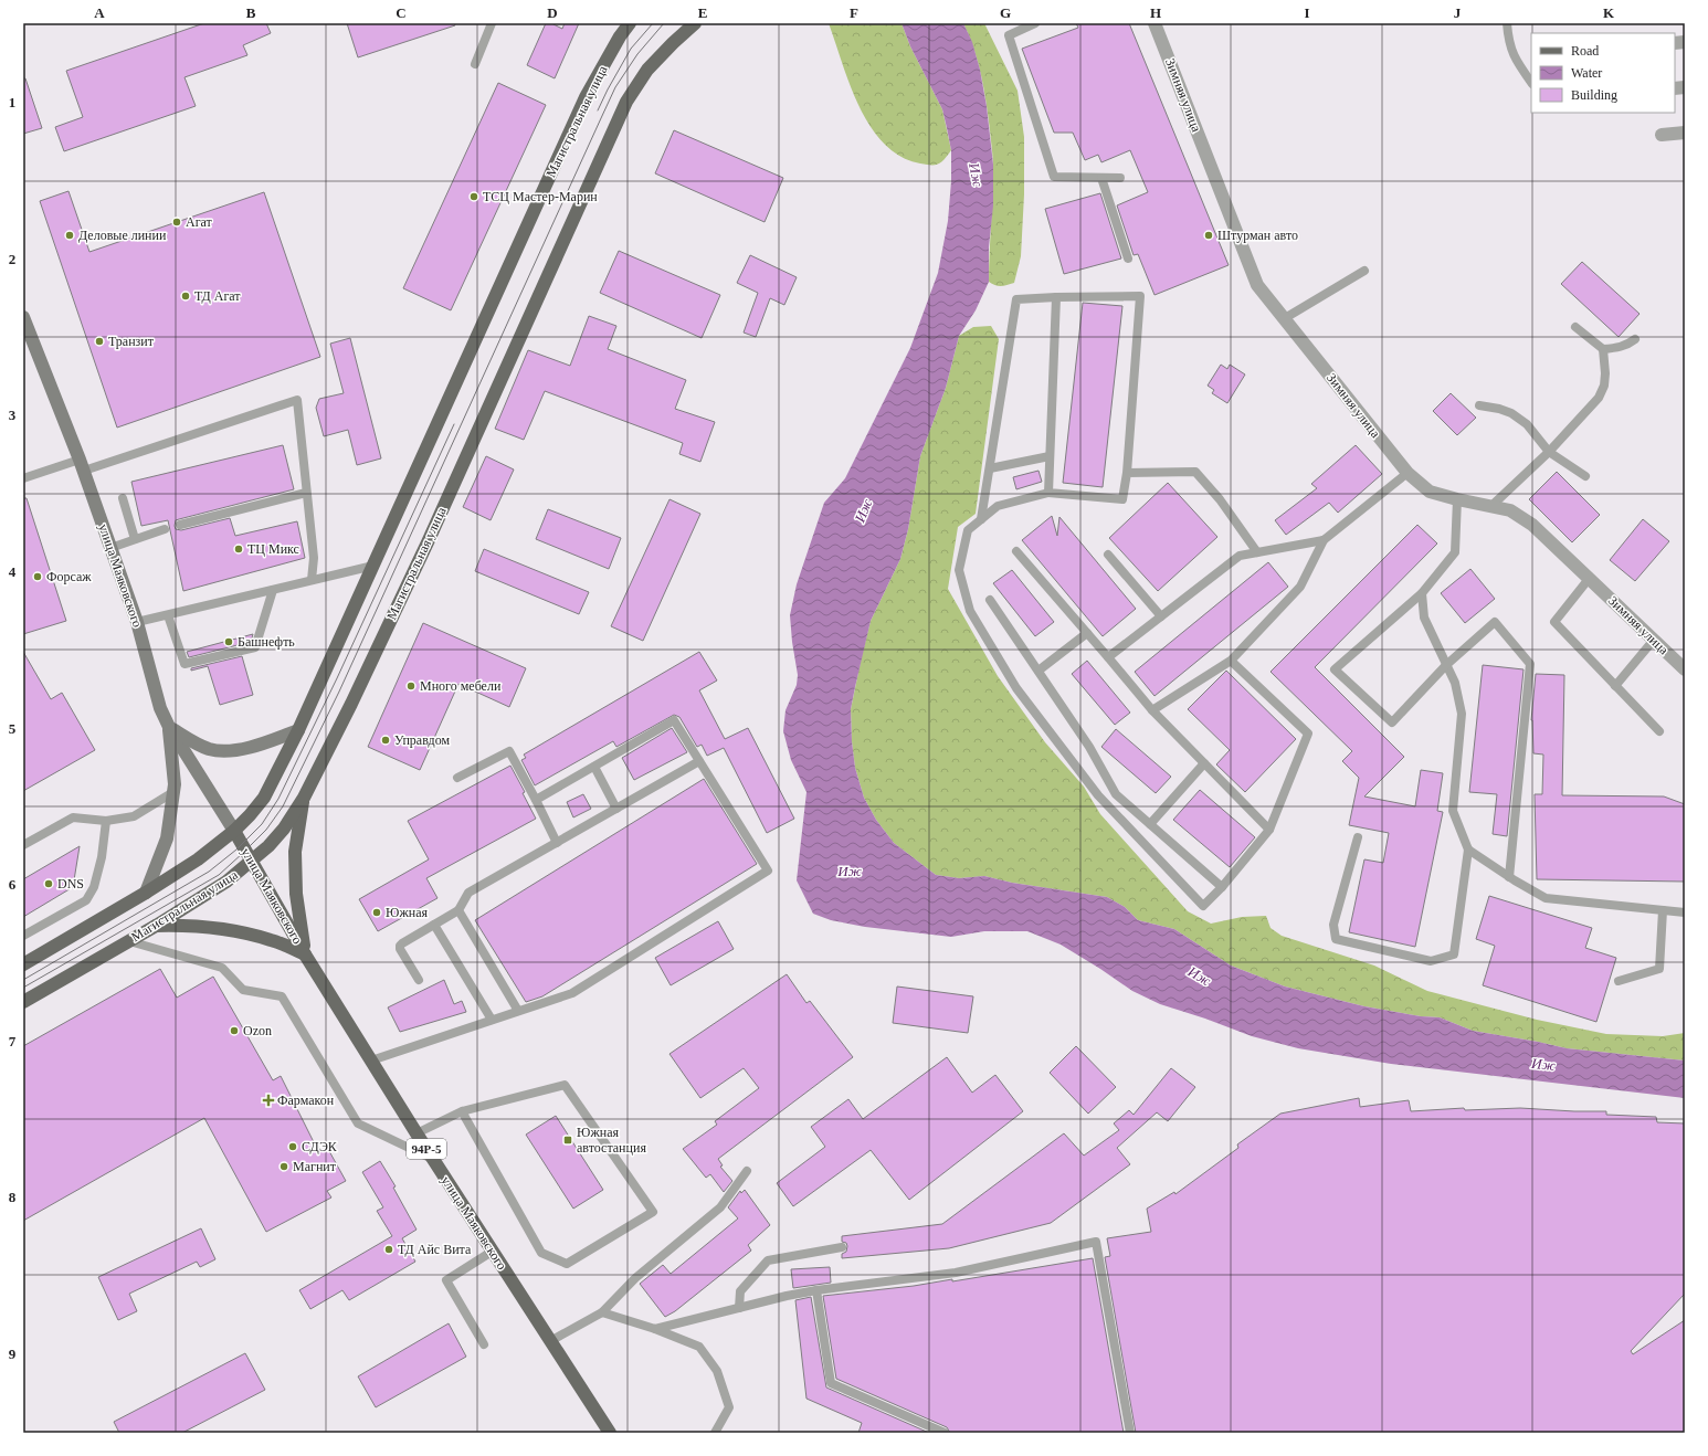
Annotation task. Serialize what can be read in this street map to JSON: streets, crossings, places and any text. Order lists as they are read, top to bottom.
{
  "streets": {
    "main road": ["Магистральная улица", "улица Маяковского", "94Р-5"],
    "street": ["Зимняя улица"]
  },
  "crossings": [
    ["Магистральная улица", "улица Маяковского"]
  ],
  "water": ["Иж"],
  "places": {
    "other": [
      "ТСЦ Мастер-Марин",
      "Агат",
      "Деловые линии",
      "Штурман авто",
      "ТД Агат",
      "Транзит",
      "ТЦ Микс",
      "Форсаж",
      "Башнефть",
      "Много мебели",
      "Управдом",
      "DNS",
      "Южная",
      "Ozon",
      "СДЭК",
      "Магнит",
      "ТД Айс Вита"
    ],
    "health": ["Фармакон"],
    "transit": ["Южная автостанция"]
  },
  "legend": ["Road", "Water", "Building"],
  "grid": {
    "columns": [
      "A",
      "B",
      "C",
      "D",
      "E",
      "F",
      "G",
      "H",
      "I",
      "J",
      "K"
    ],
    "rows": [
      "1",
      "2",
      "3",
      "4",
      "5",
      "6",
      "7",
      "8",
      "9"
    ]
  }
}
